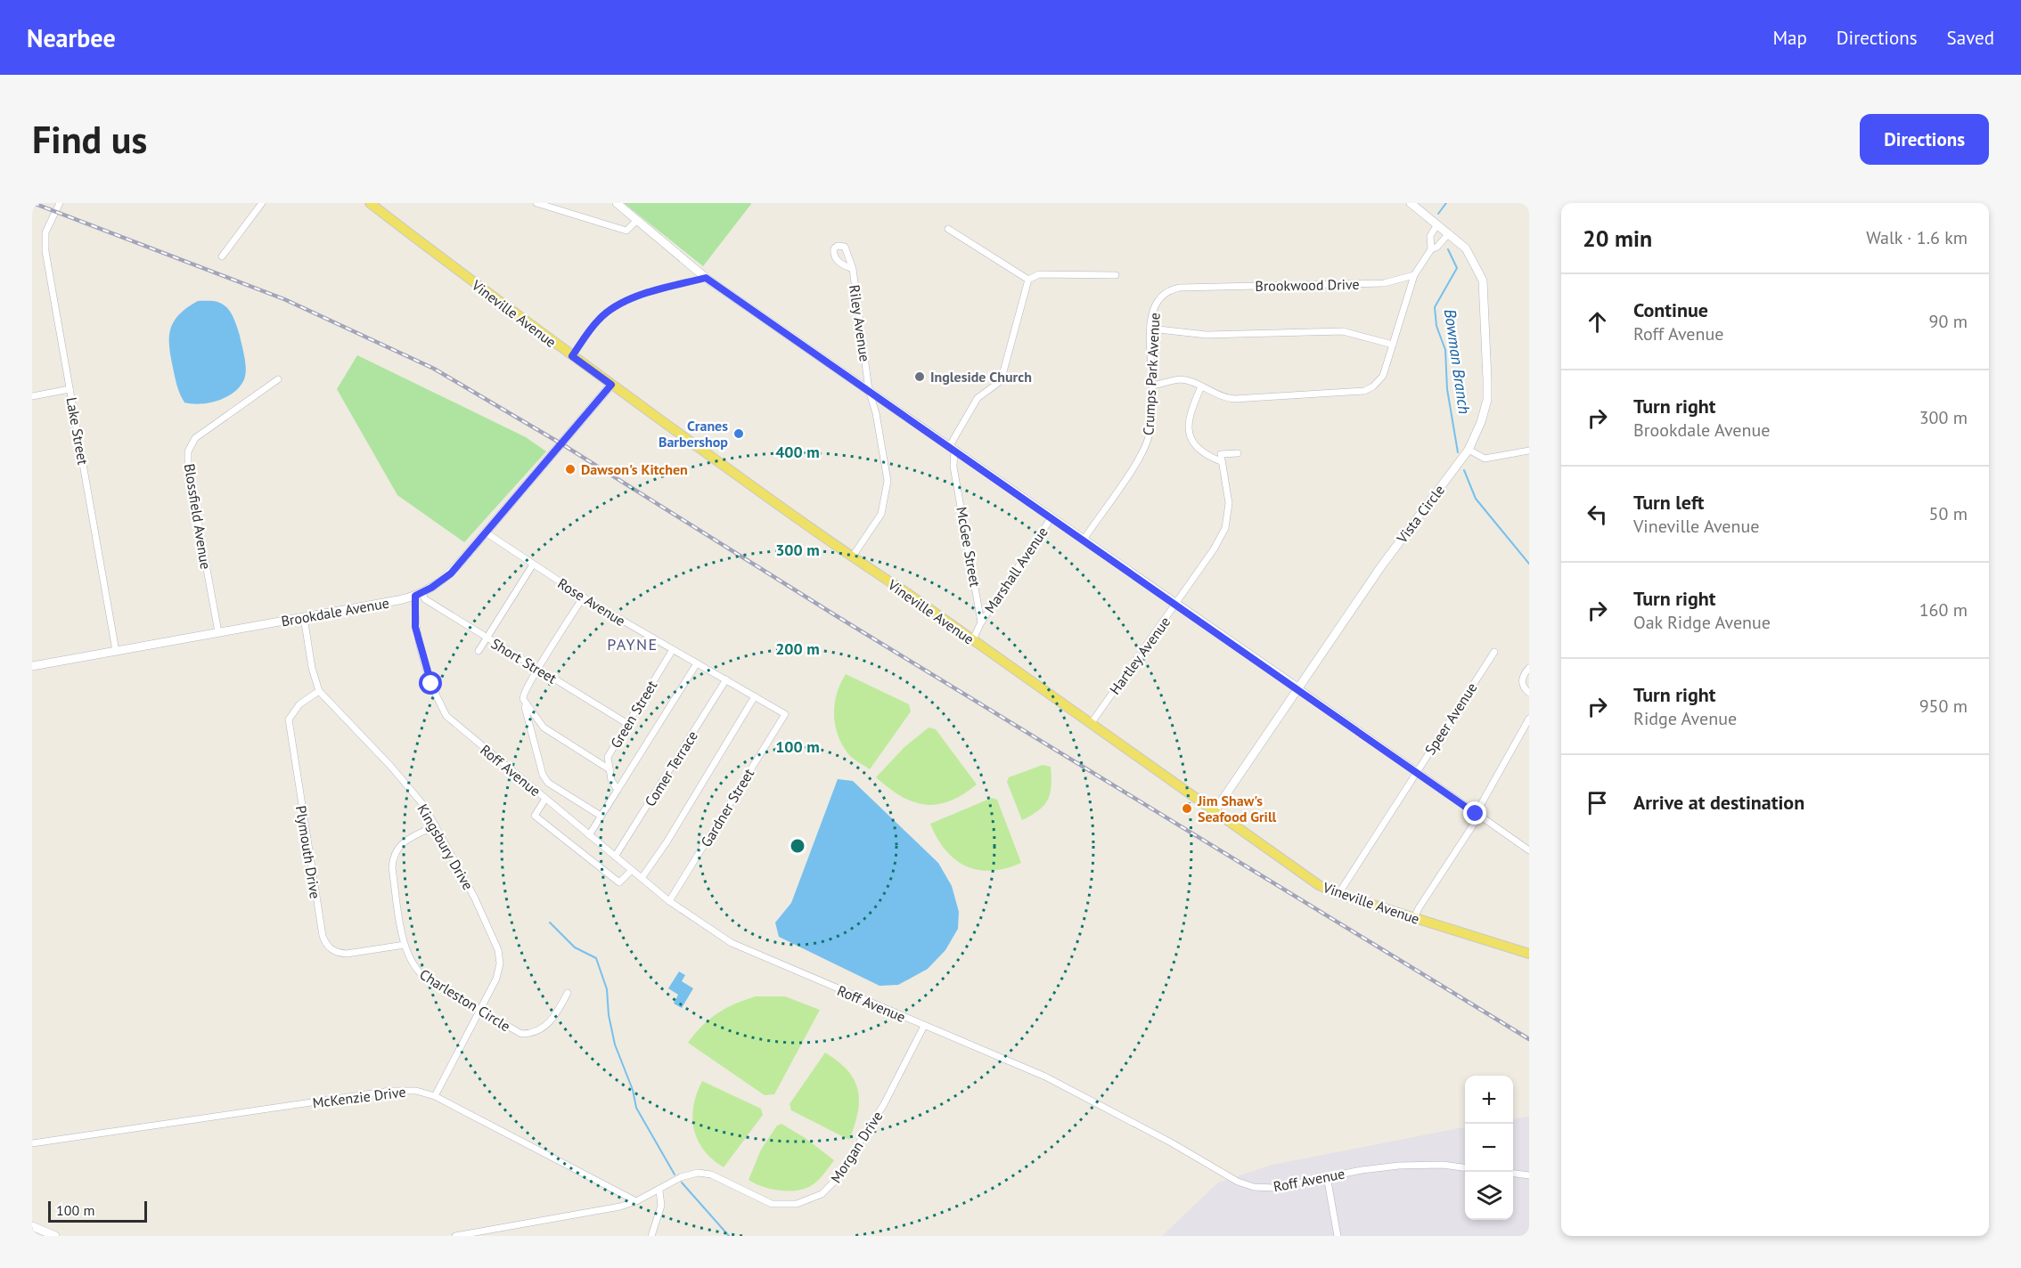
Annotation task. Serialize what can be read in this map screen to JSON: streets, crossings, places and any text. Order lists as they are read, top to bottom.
{
  "streets": {
    "main road": ["Vineville Avenue"],
    "street": [
      "Brookwood Drive",
      "Riley Avenue",
      "Crumps Park Avenue",
      "Lake Street",
      "Vista Circle",
      "Blossfield Avenue",
      "McGee Street",
      "Marshall Avenue",
      "Rose Avenue",
      "Brookdale Avenue",
      "Hartley Avenue",
      "Short Street",
      "Green Street",
      "Speer Avenue",
      "Comer Terrace",
      "Roff Avenue",
      "Gardner Street",
      "Kingsbury Drive",
      "Plymouth Drive",
      "Charleston Circle",
      "McKenzie Drive",
      "Morgan Drive"
    ]
  },
  "crossings": [
    ["Brookwood Drive", "Crumps Park Avenue"],
    ["Vineville Avenue", "Riley Avenue"],
    ["Vineville Avenue", "Vista Circle"],
    ["Vineville Avenue", "Brookdale Avenue"],
    ["Vineville Avenue", "Hartley Avenue"],
    ["Vineville Avenue", "Speer Avenue"],
    ["Lake Street", "Brookdale Avenue"],
    ["Blossfield Avenue", "Brookdale Avenue"],
    ["McGee Street", "Marshall Avenue"],
    ["Rose Avenue", "Brookdale Avenue"],
    ["Rose Avenue", "Green Street"],
    ["Rose Avenue", "Comer Terrace"],
    ["Rose Avenue", "Gardner Street"],
    ["Brookdale Avenue", "Short Street"],
    ["Brookdale Avenue", "Roff Avenue"],
    ["Brookdale Avenue", "Kingsbury Drive"],
    ["Short Street", "Green Street"],
    ["Short Street", "Roff Avenue"],
    ["Comer Terrace", "Roff Avenue"],
    ["Roff Avenue", "Gardner Street"],
    ["Roff Avenue", "Morgan Drive"],
    ["Kingsbury Drive", "Plymouth Drive"],
    ["Kingsbury Drive", "Charleston Circle"],
    ["Kingsbury Drive", "McKenzie Drive"],
    ["Plymouth Drive", "Charleston Circle"]
  ],
  "districts": ["PAYNE"],
  "water": ["Bowman Branch"],
  "places": [
    "Ingleside Church",
    "Cranes Barbershop",
    "Dawson's Kitchen",
    "Jim Shaw's Seafood Grill"
  ],
  "scale_bar": "100 m",
  "page": {
    "header": "Nearbee",
    "nav": ["Map", "Directions", "Saved"],
    "buttons": "Directions",
    "title": "Find us",
    "heading": ["20 min", "Walk · 1.6 km"],
    "list": [
      ["Continue", "Roff Avenue", "90 m"],
      ["Turn right", "Brookdale Avenue", "300 m"],
      ["Turn left", "Vineville Avenue", "50 m"],
      ["Turn right", "Oak Ridge Avenue", "160 m"],
      ["Turn right", "Ridge Avenue", "950 m"],
      "Arrive at destination"
    ],
    "map_buttons": ["+", "−"],
    "scale": "100 m"
  },
  "rings": [
    "400 m",
    "300 m",
    "200 m",
    "100 m"
  ]
}
